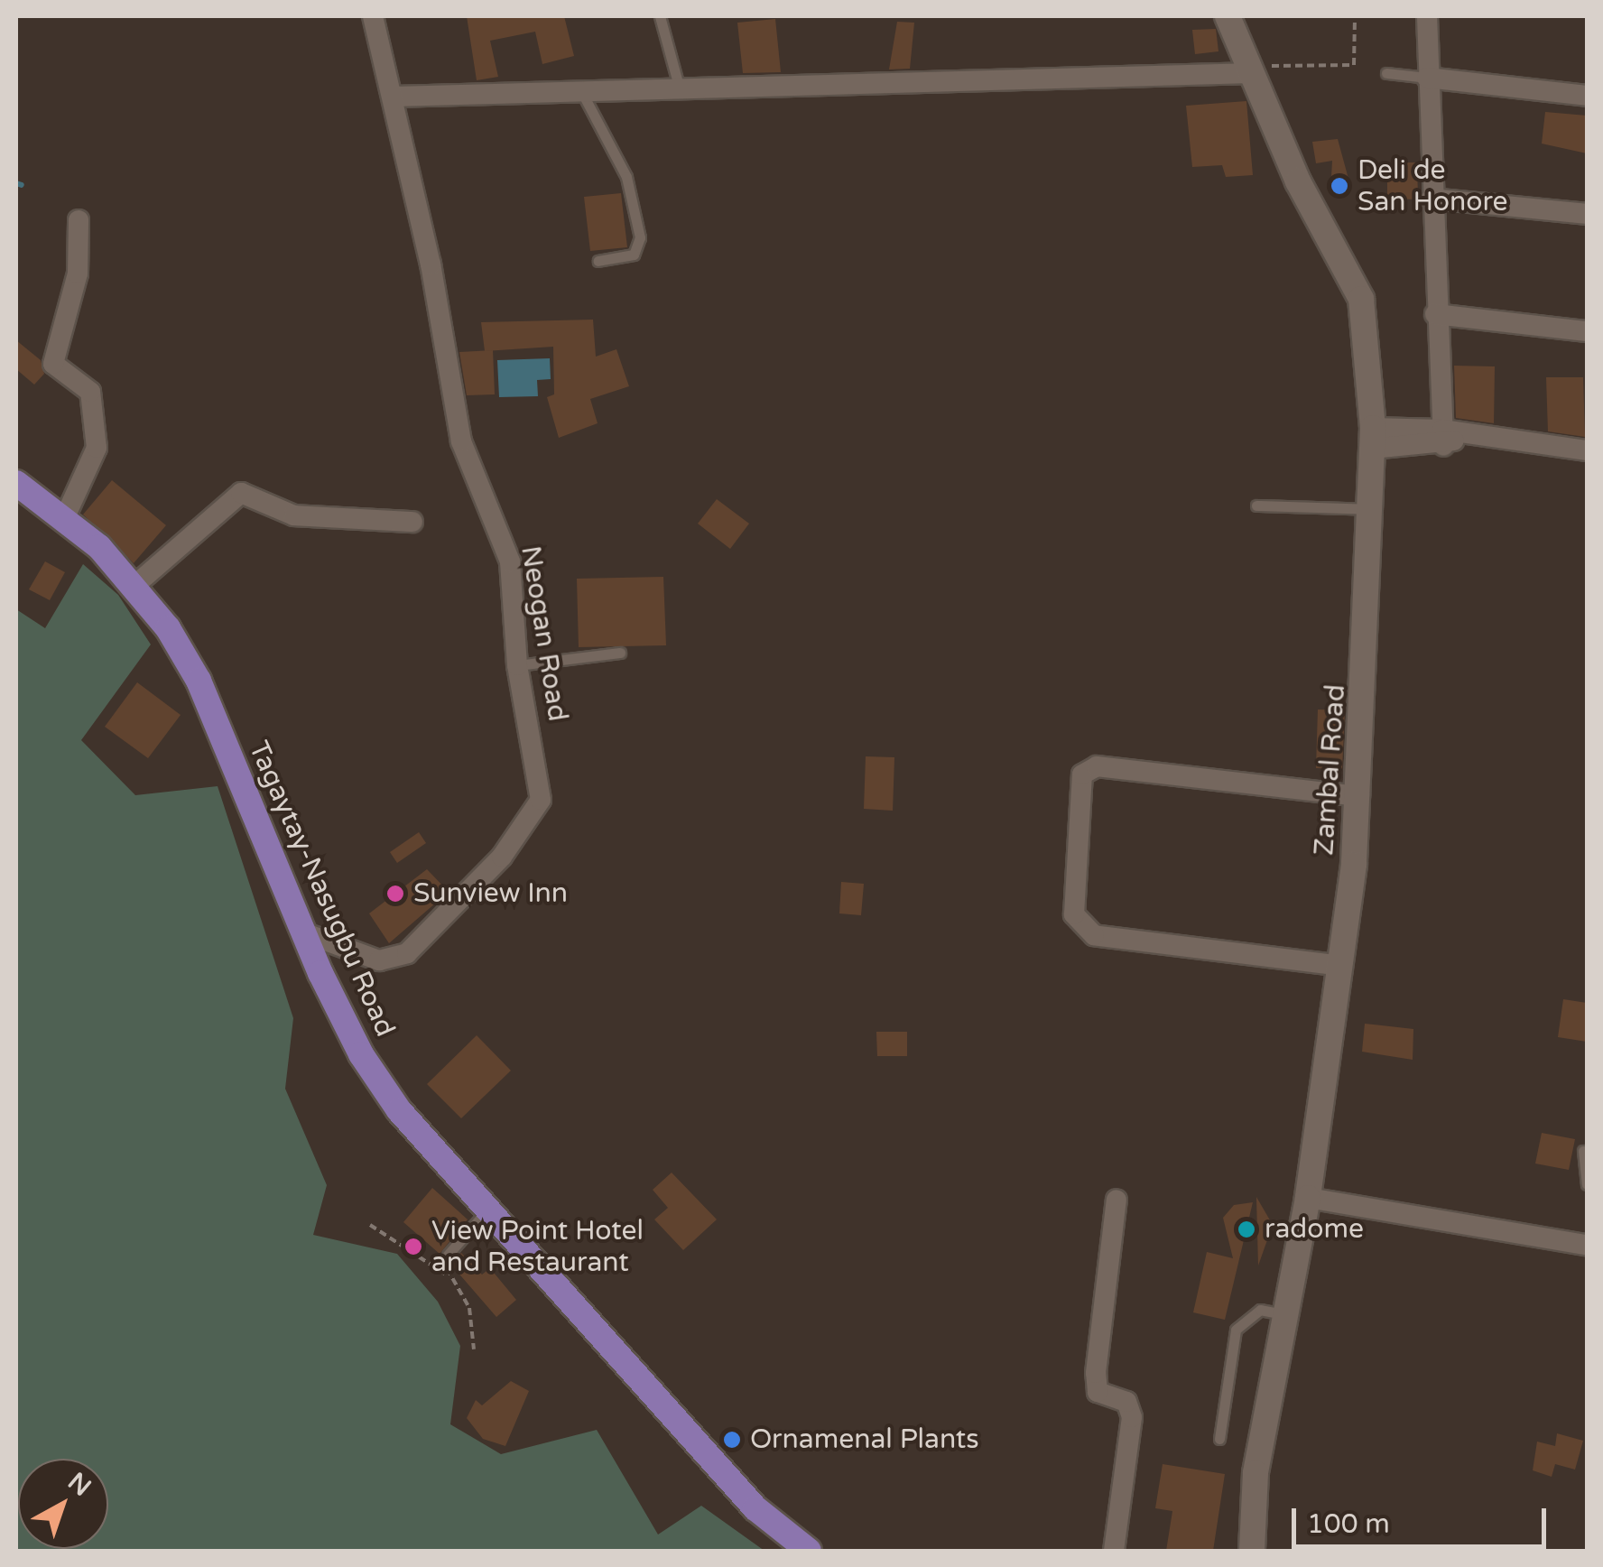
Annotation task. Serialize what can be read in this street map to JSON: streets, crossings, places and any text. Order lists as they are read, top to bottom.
{
  "streets": {
    "main road": ["Tagaytay-Nasugbu Road"],
    "street": ["Neogan Road", "Zambal Road"]
  },
  "crossings": [
    ["Neogan Road", "Tagaytay-Nasugbu Road"]
  ],
  "places": [
    "Deli de San Honore",
    "Sunview Inn",
    "radome",
    "View Point Hotel and Restaurant",
    "Ornamenal Plants"
  ],
  "scale_bar": "100 m",
  "north": "top right"
}
